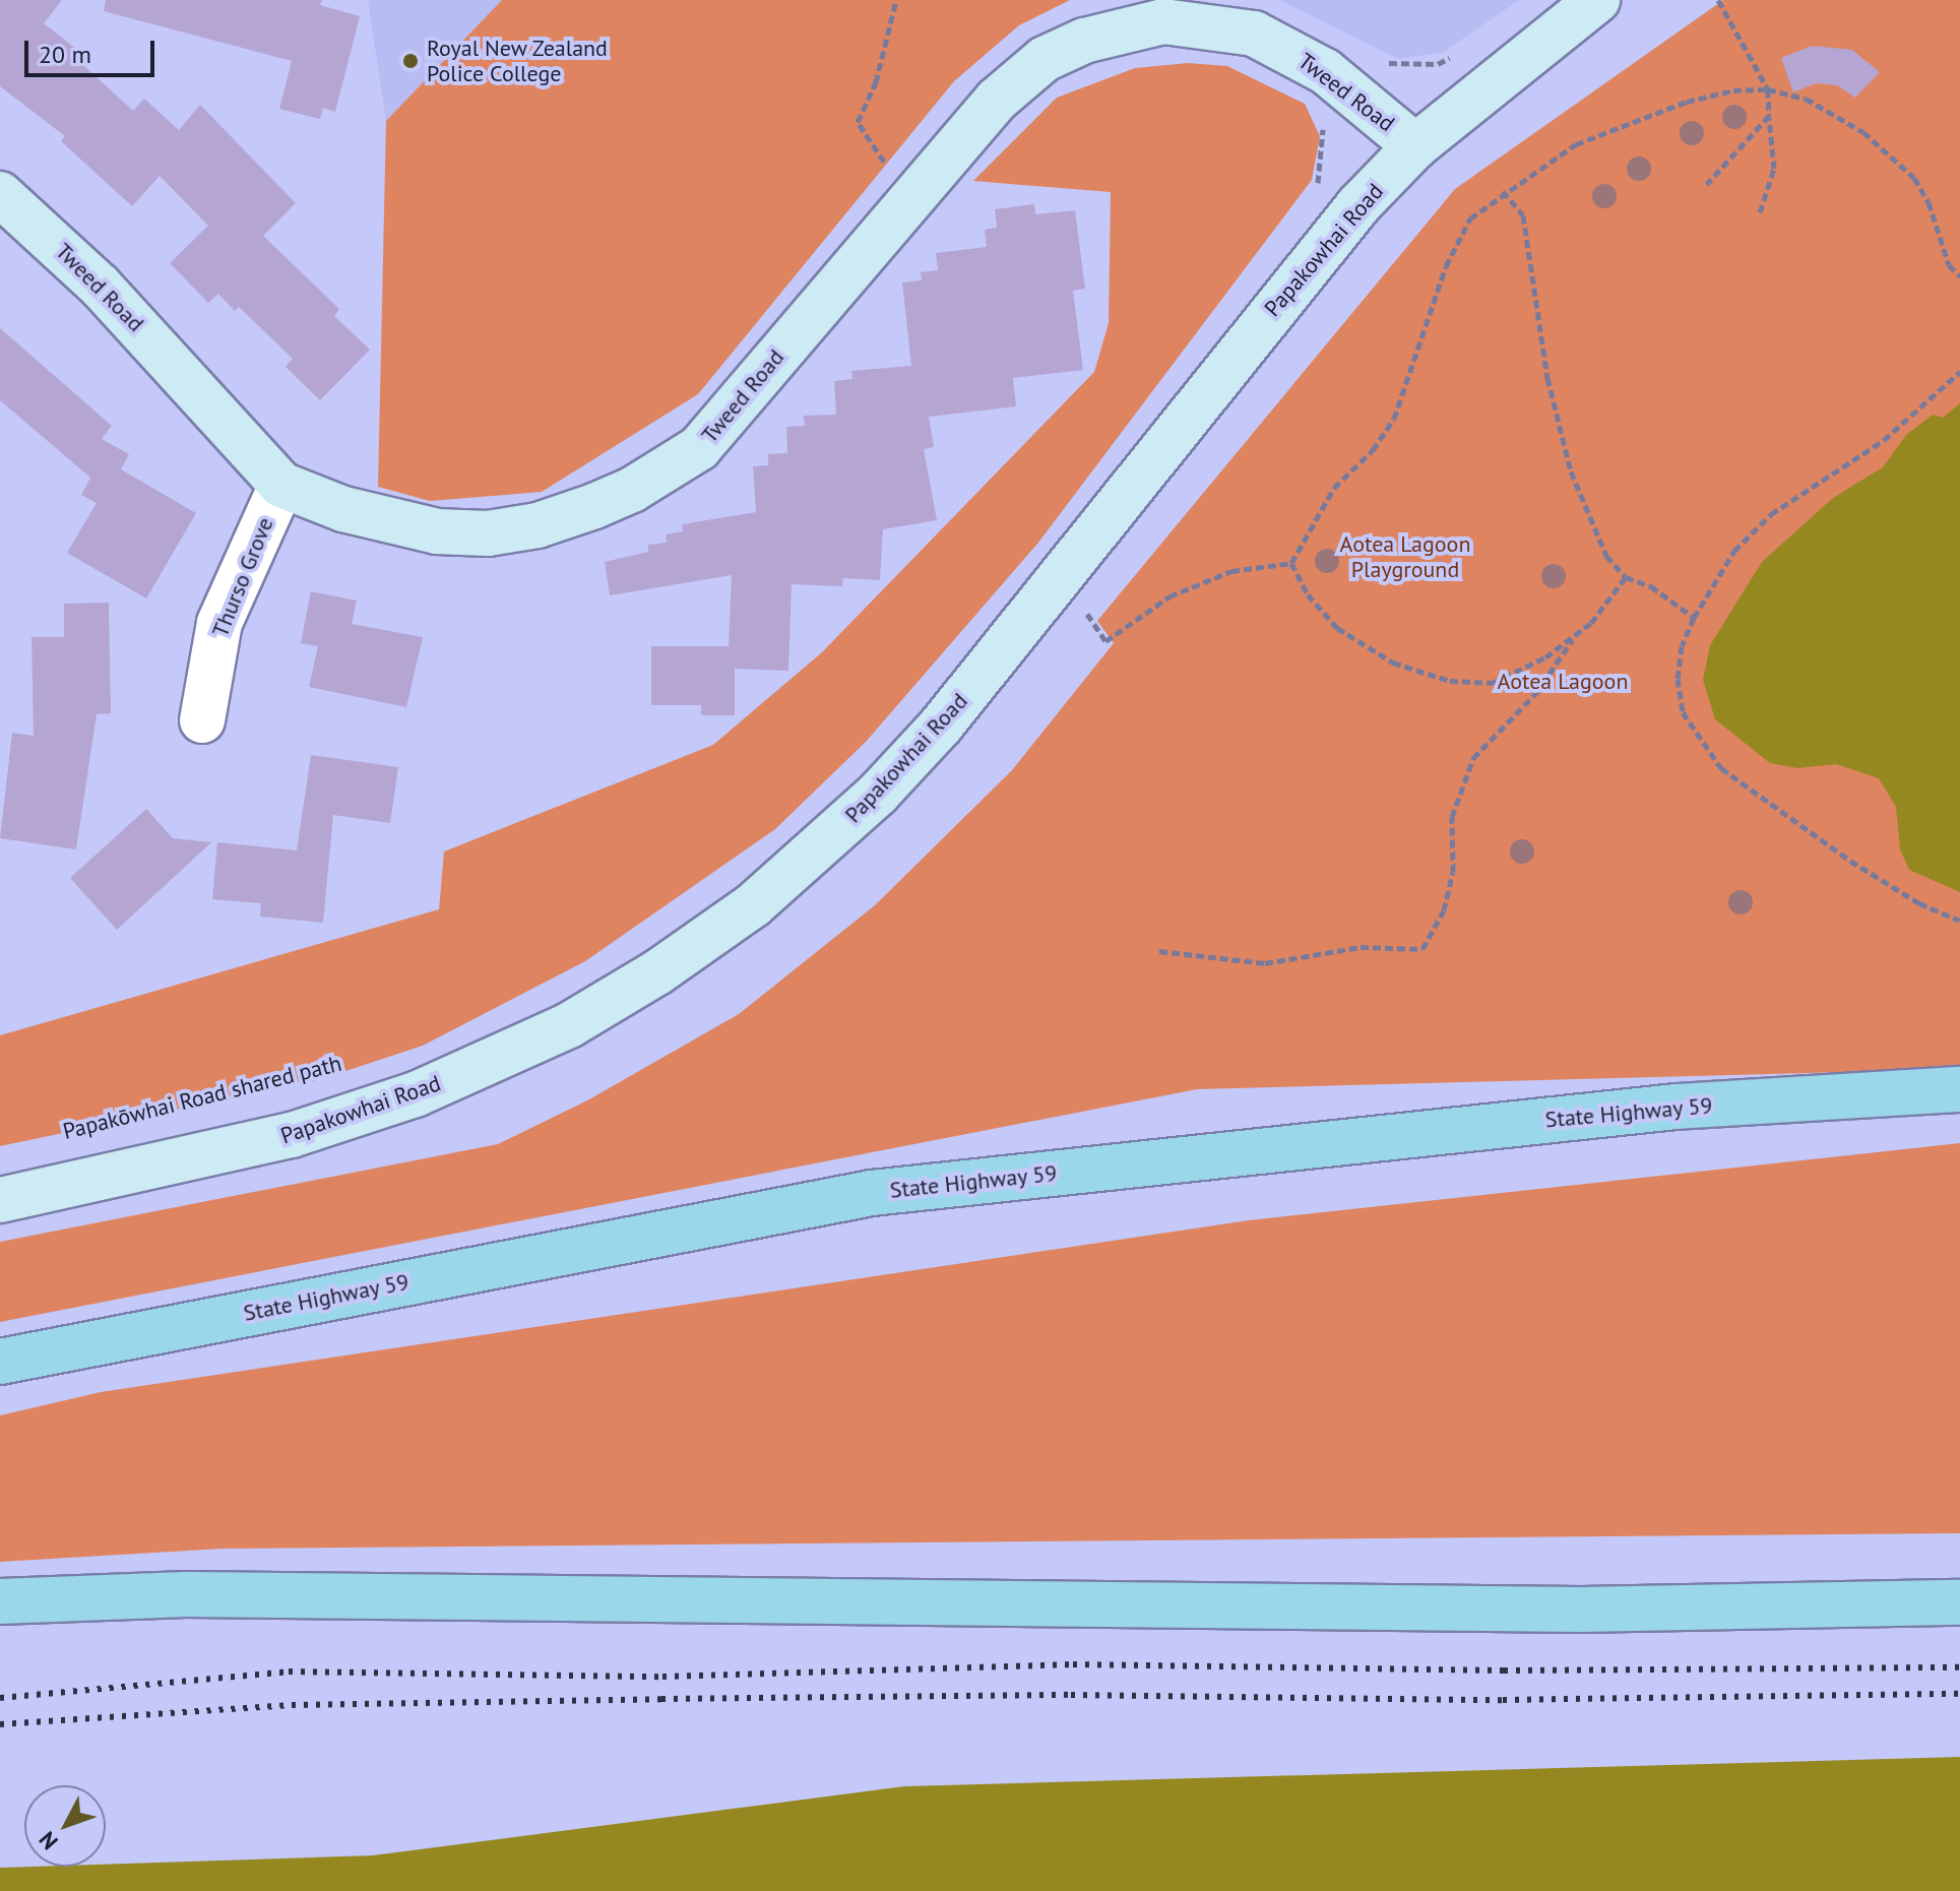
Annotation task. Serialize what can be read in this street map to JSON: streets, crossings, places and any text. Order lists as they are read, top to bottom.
{
  "streets": {
    "main road": ["State Highway 59"],
    "street": ["Tweed Road", "Papakowhai Road", "Thurso Grove"]
  },
  "crossings": [
    ["Tweed Road", "Papakowhai Road"],
    ["Tweed Road", "Thurso Grove"]
  ],
  "parks": ["Aotea Lagoon Playground", "Aotea Lagoon"],
  "places": ["Royal New Zealand Police College"],
  "scale_bar": "20 m",
  "north": "bottom left"
}
